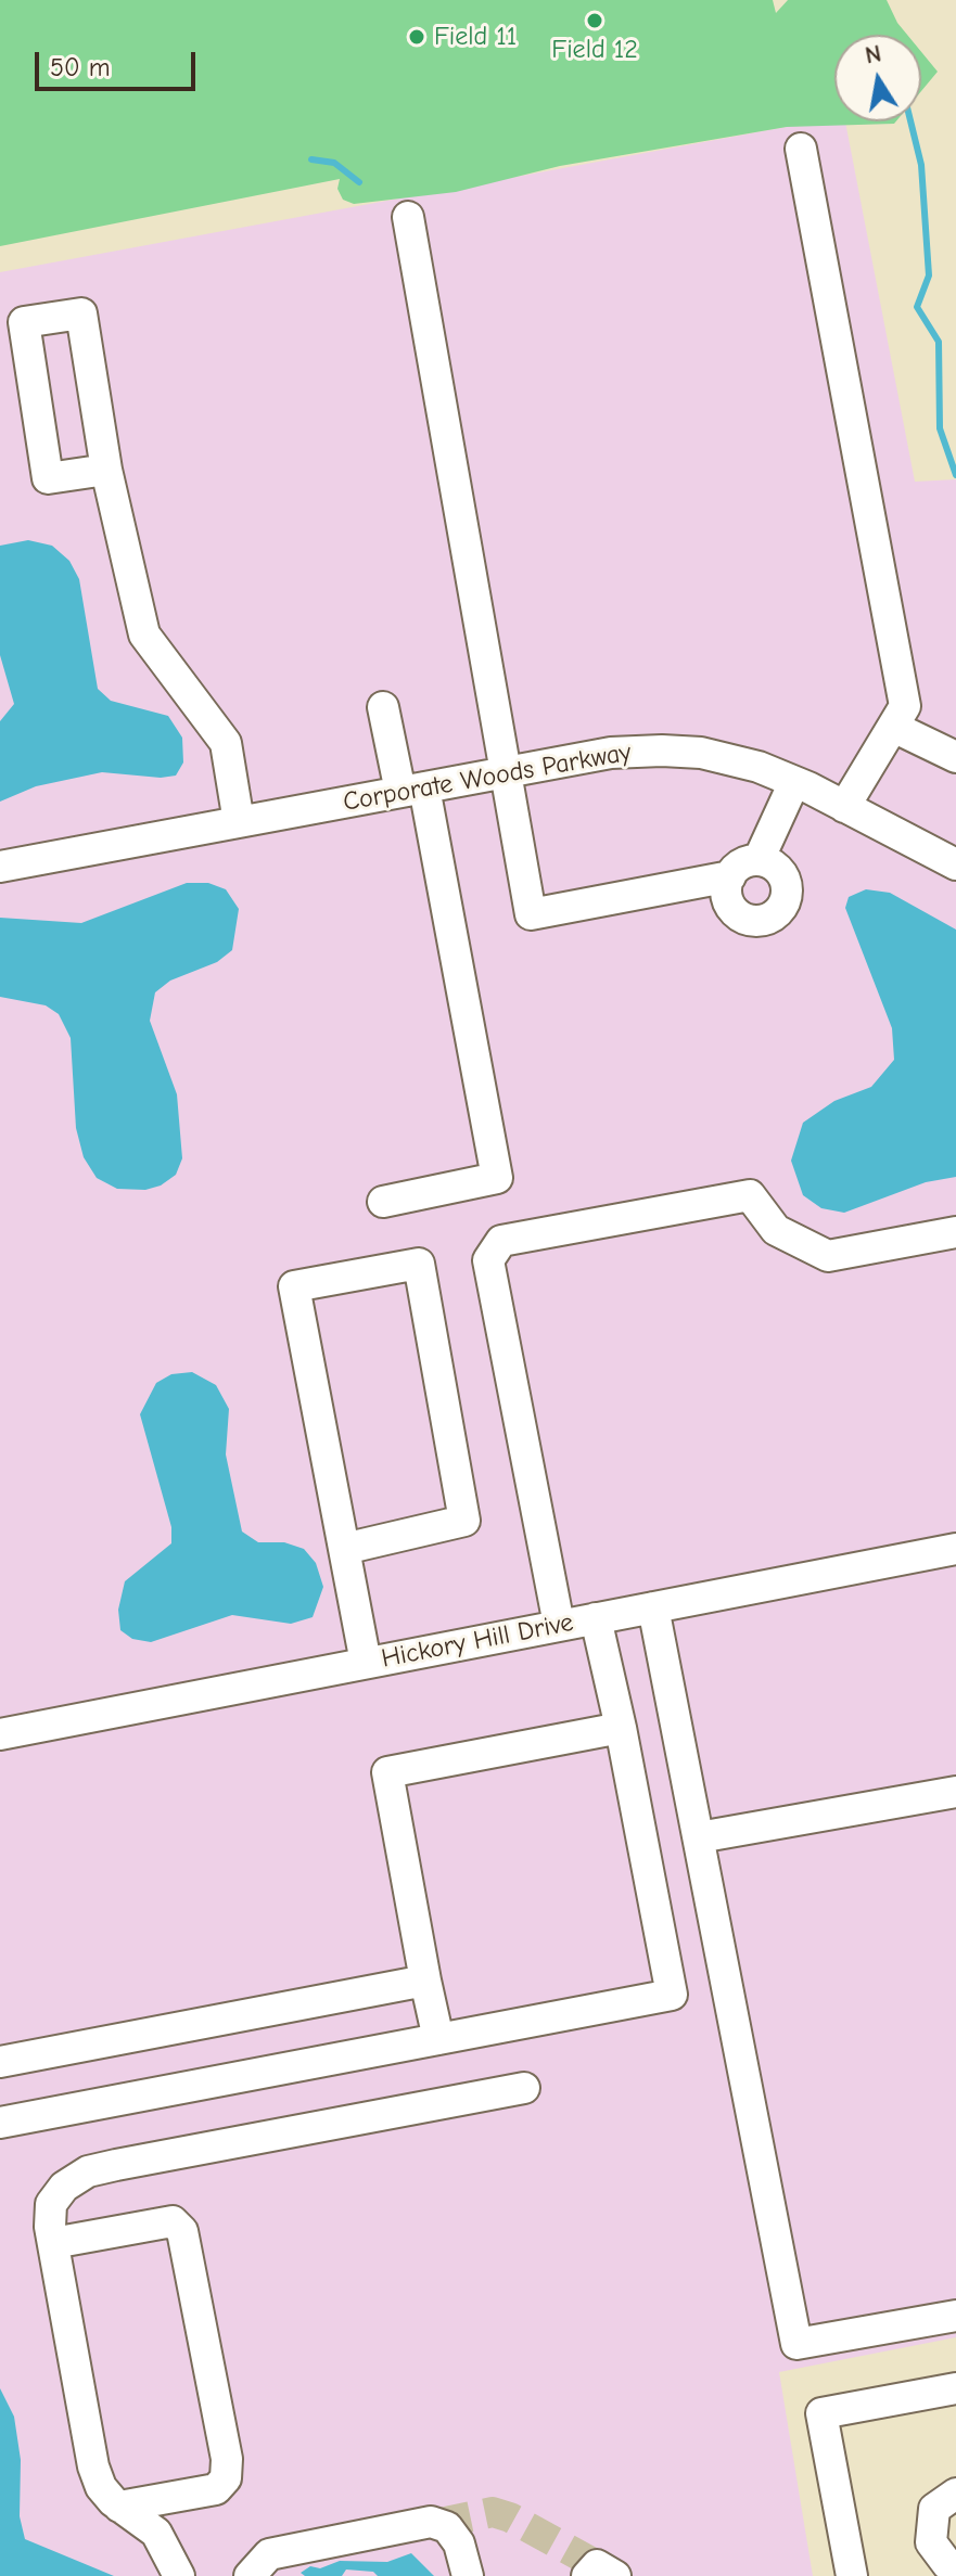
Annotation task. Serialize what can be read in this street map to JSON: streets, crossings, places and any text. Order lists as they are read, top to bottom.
{
  "streets": {
    "street": ["Corporate Woods Parkway", "Hickory Hill Drive"]
  },
  "places": ["Field 12", "Field 11"],
  "scale_bar": "50 m",
  "north": "top"
}
